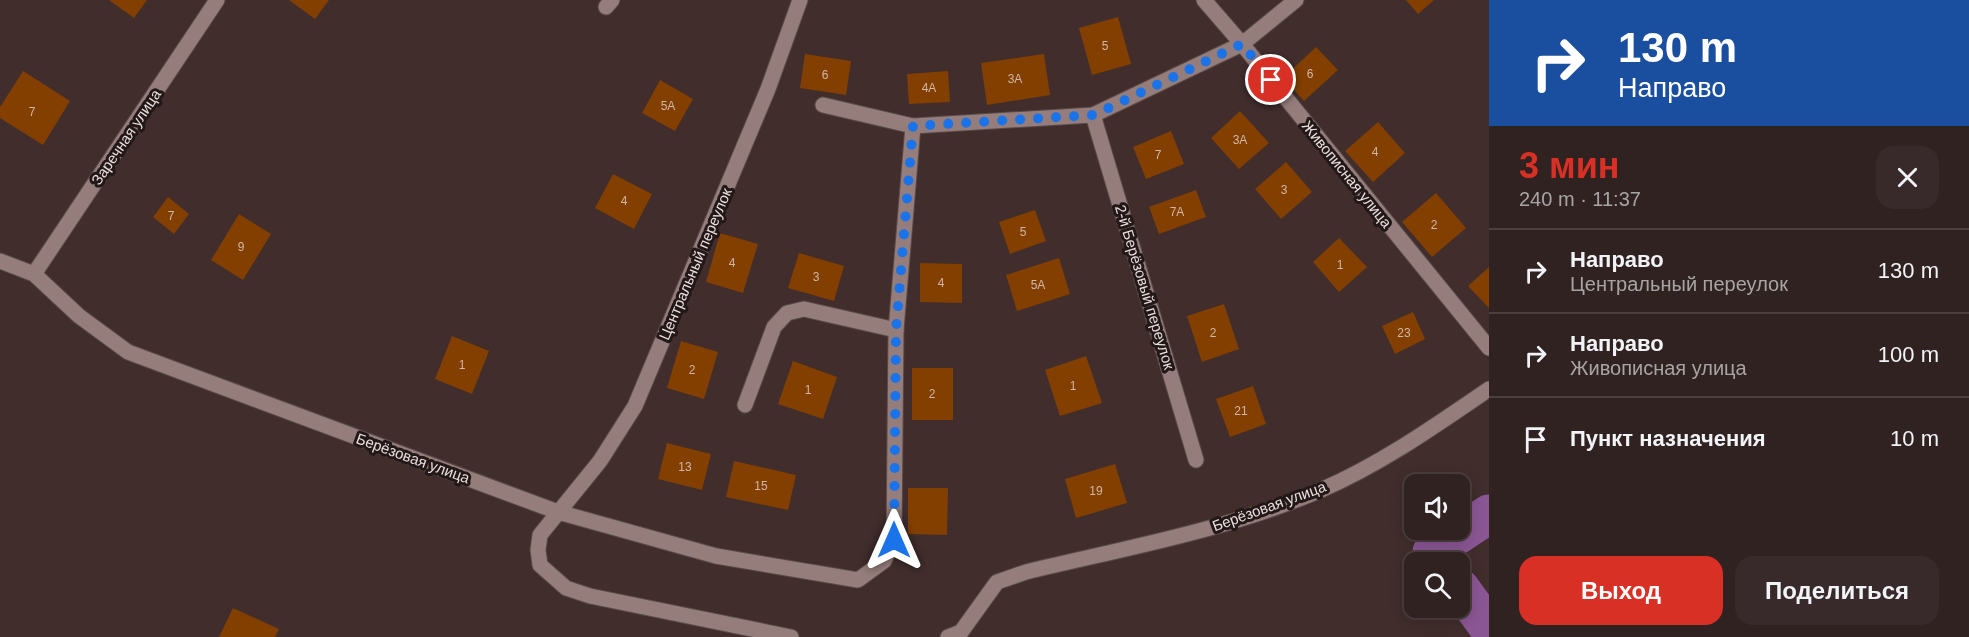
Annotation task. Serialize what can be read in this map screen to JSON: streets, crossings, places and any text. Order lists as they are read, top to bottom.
{
  "streets": {
    "street": [
      "Заречная улица",
      "Живописная улица",
      "Центральный переулок",
      "2-й Берёзовый переулок",
      "Берёзовая улица"
    ]
  },
  "crossings": [
    ["Заречная улица", "Берёзовая улица"],
    ["Центральный переулок", "Берёзовая улица"]
  ],
  "house_numbers": [
    "5",
    "6",
    "6",
    "3А",
    "4А",
    "5А",
    "7",
    "3А",
    "4",
    "7",
    "3",
    "4",
    "7А",
    "7",
    "2",
    "5",
    "9",
    "4",
    "1",
    "3",
    "4",
    "5А",
    "2",
    "23",
    "1",
    "2",
    "1",
    "1",
    "2",
    "21",
    "13",
    "15",
    "19"
  ],
  "page": {
    "turn": ["130 m", "Направо"],
    "heading": ["3 мин", "240 m · 11:37"],
    "list": [
      {
        "name": "Направо",
        "note": "Центральный переулок",
        "value": "130 m"
      },
      {
        "name": "Направо",
        "note": "Живописная улица",
        "value": "100 m"
      },
      {
        "name": "Пункт назначения",
        "value": "10 m"
      }
    ],
    "buttons": ["Выход", "Поделиться"]
  }
}
